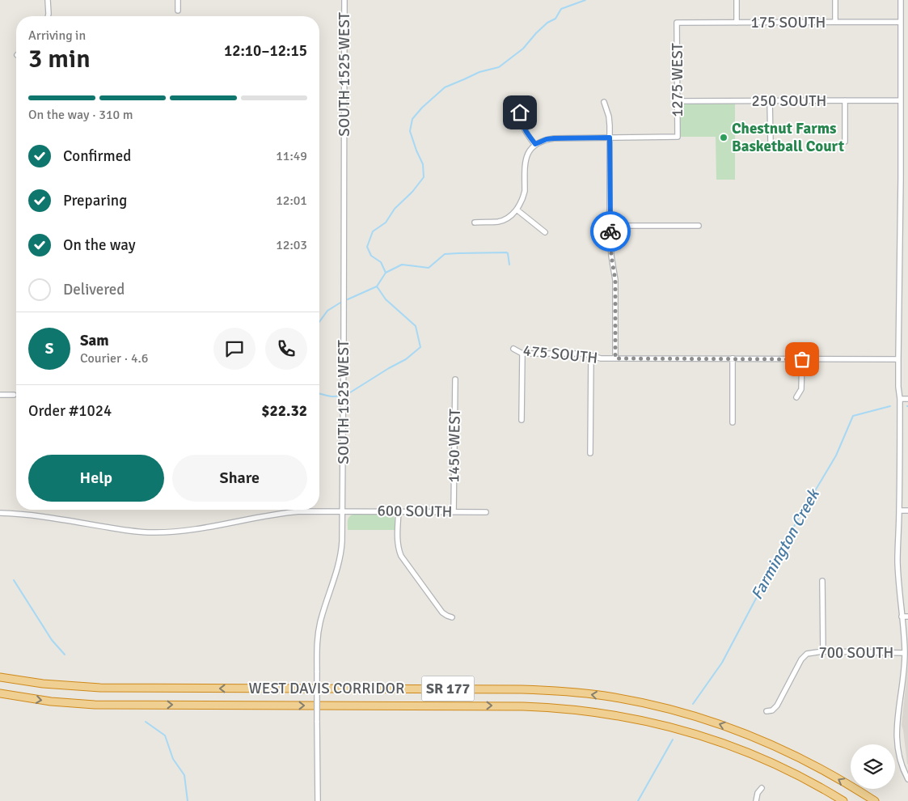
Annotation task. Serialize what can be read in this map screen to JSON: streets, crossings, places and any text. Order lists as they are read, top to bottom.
{
  "streets": {
    "highway": ["WEST DAVIS CORRIDOR", "SR 177"],
    "street": [
      "175 SOUTH",
      "SOUTH 1525 WEST",
      "1275 WEST",
      "250 SOUTH",
      "475 SOUTH",
      "1450 WEST",
      "600 SOUTH",
      "700 SOUTH"
    ]
  },
  "crossings": [
    ["175 SOUTH", "1275 WEST"],
    ["SOUTH 1525 WEST", "600 SOUTH"],
    ["1275 WEST", "250 SOUTH"],
    ["1450 WEST", "600 SOUTH"]
  ],
  "water": ["Farmington Creek"],
  "places": ["Chestnut Farms Basketball Court"],
  "page": {
    "heading": ["3 min", "Arriving in", "12:10–12:15"],
    "panel": [
      "Sam",
      "Courier · 4.6",
      "Order #1024",
      "$22.32"
    ],
    "bar": "On the way · 310 m",
    "list": [
      ["Confirmed", "11:49"],
      ["Preparing", "12:01"],
      ["On the way", "12:03"],
      "Delivered"
    ],
    "round": "S",
    "buttons": ["Help", "Share"]
  }
}
